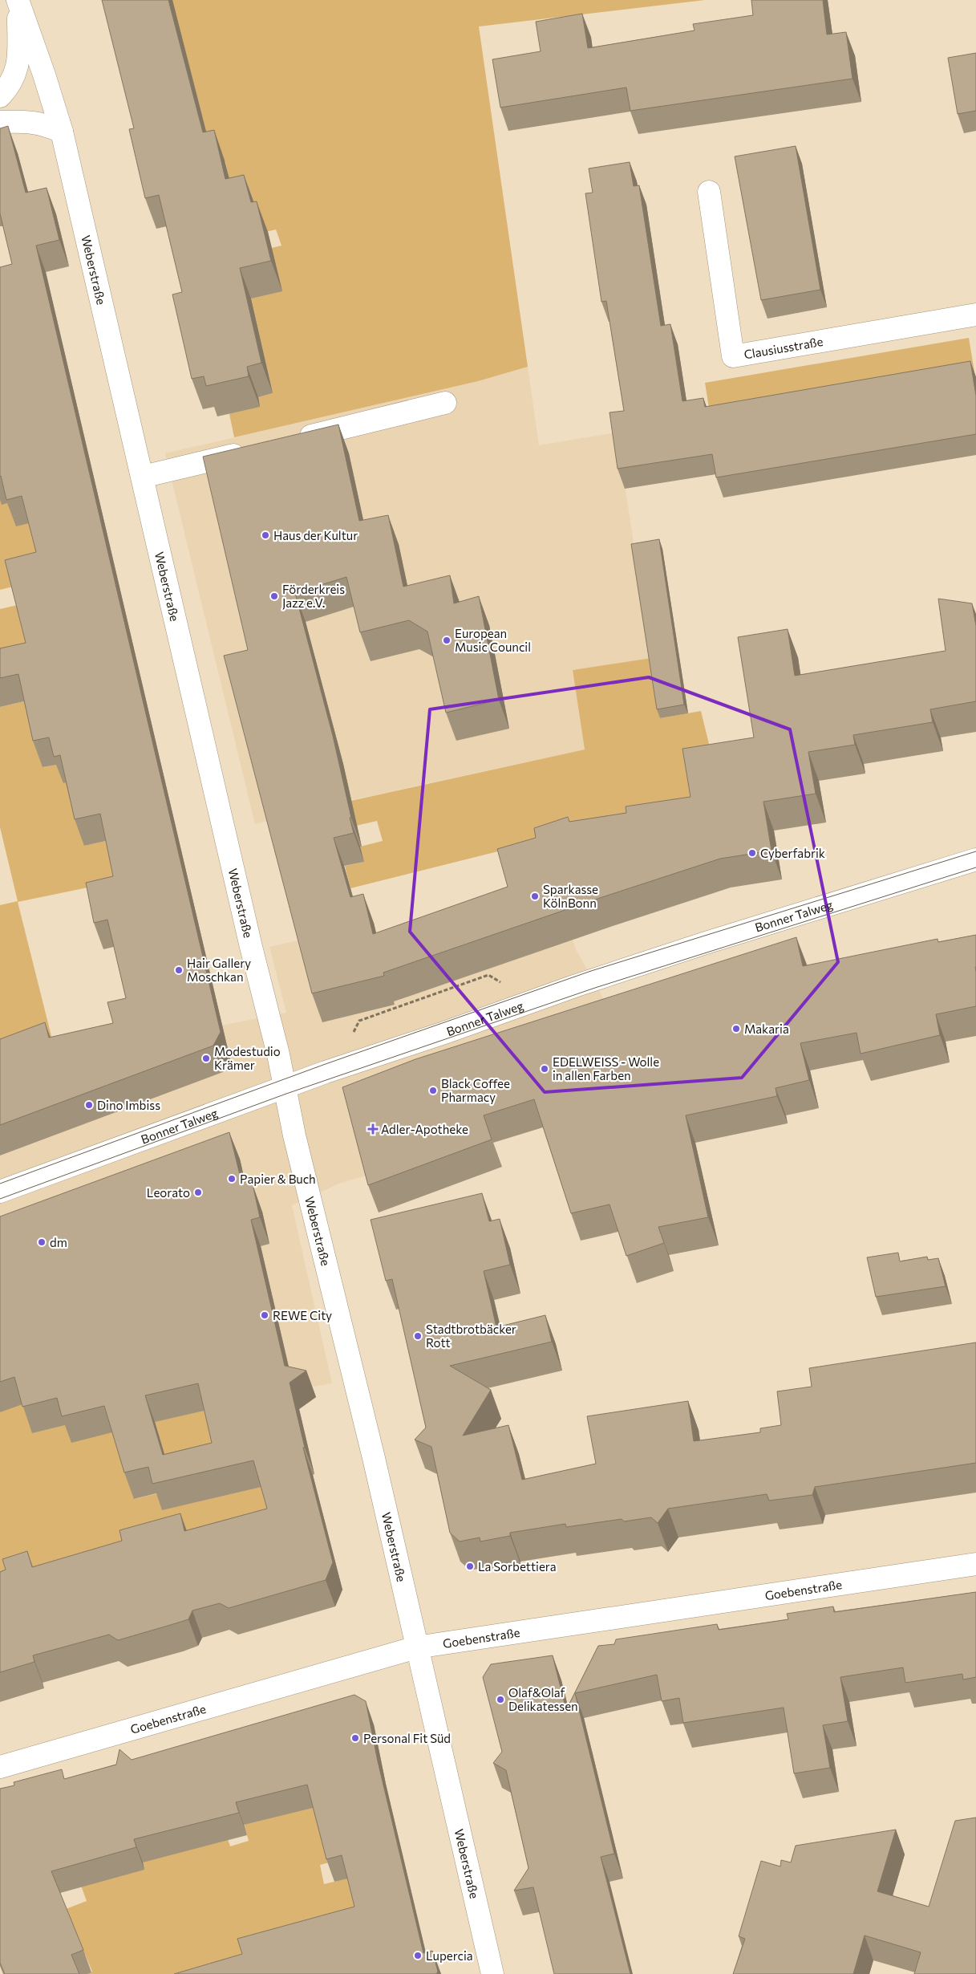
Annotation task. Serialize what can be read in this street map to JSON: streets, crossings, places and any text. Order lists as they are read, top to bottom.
{
  "streets": {
    "street": [
      "Weberstraße",
      "Clausiusstraße",
      "Bonner Talweg",
      "Goebenstraße"
    ]
  },
  "crossings": [
    ["Weberstraße", "Bonner Talweg"],
    ["Weberstraße", "Goebenstraße"]
  ],
  "places": {
    "other": [
      "Haus der Kultur",
      "Förderkreis Jazz e.V.",
      "European Music Council",
      "Cyberfabrik",
      "Sparkasse KölnBonn",
      "Hair Gallery Moschkan",
      "Makaria",
      "Modestudio Krämer",
      "EDELWEISS - Wolle in allen Farben",
      "Black Coffee Pharmacy",
      "Dino Imbiss",
      "Papier & Buch",
      "Leorato",
      "dm",
      "REWE City",
      "Stadtbrotbäcker Rott",
      "La Sorbettiera",
      "Olaf&Olaf Delikatessen",
      "Personal Fit Süd",
      "Lupercia"
    ],
    "health": ["Adler-Apotheke"]
  }
}
